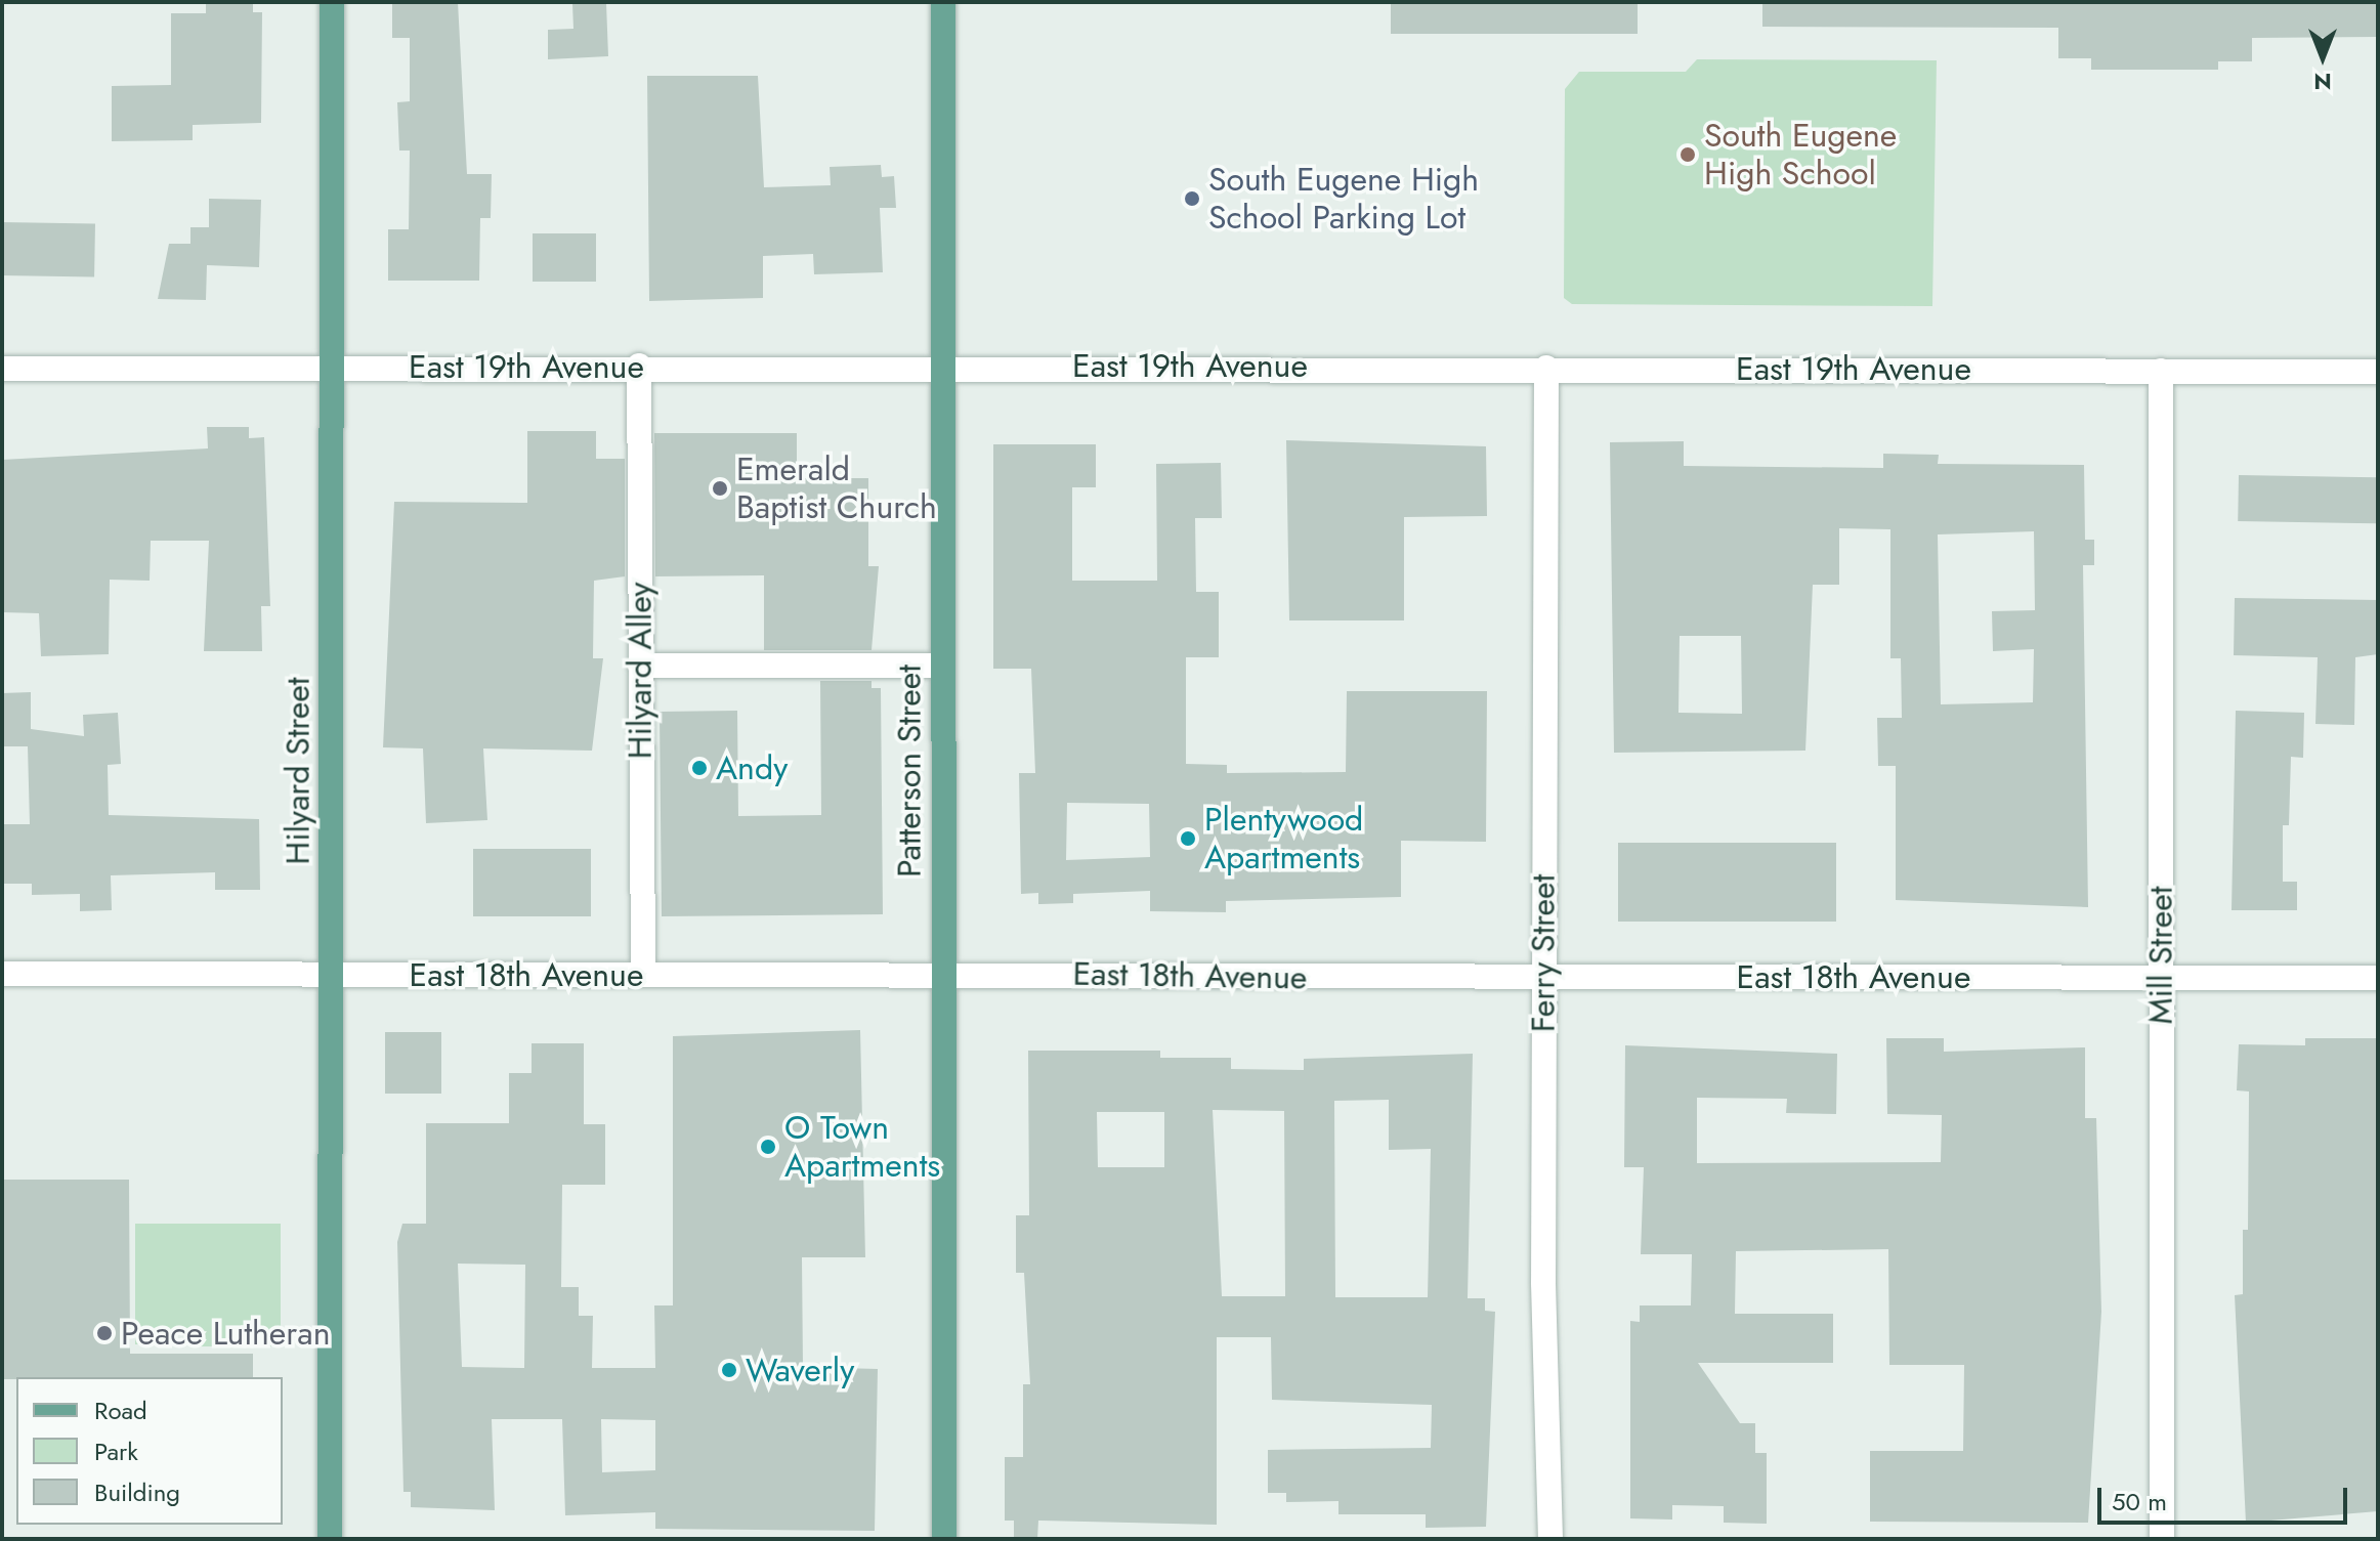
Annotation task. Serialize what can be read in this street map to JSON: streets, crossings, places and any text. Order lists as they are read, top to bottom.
{
  "streets": {
    "main road": ["Hilyard Street", "Patterson Street"],
    "street": [
      "East 19th Avenue",
      "Hilyard Alley",
      "Ferry Street",
      "Mill Street",
      "East 18th Avenue"
    ]
  },
  "crossings": [
    ["East 19th Avenue", "Hilyard Alley"],
    ["East 19th Avenue", "Hilyard Street"],
    ["East 19th Avenue", "Patterson Street"],
    ["East 19th Avenue", "Ferry Street"],
    ["East 19th Avenue", "Mill Street"],
    ["Hilyard Alley", "East 18th Avenue"],
    ["Hilyard Street", "East 18th Avenue"],
    ["Patterson Street", "East 18th Avenue"],
    ["Ferry Street", "East 18th Avenue"],
    ["Mill Street", "East 18th Avenue"]
  ],
  "places": [
    "South Eugene High School",
    "South Eugene High School Parking Lot",
    "Emerald Baptist Church",
    "Andy",
    "Plentywood Apartments",
    "O Town Apartments",
    "Peace Lutheran",
    "Waverly"
  ],
  "legend": ["Road", "Park", "Building"],
  "scale_bar": "50 m",
  "north": "bottom"
}
